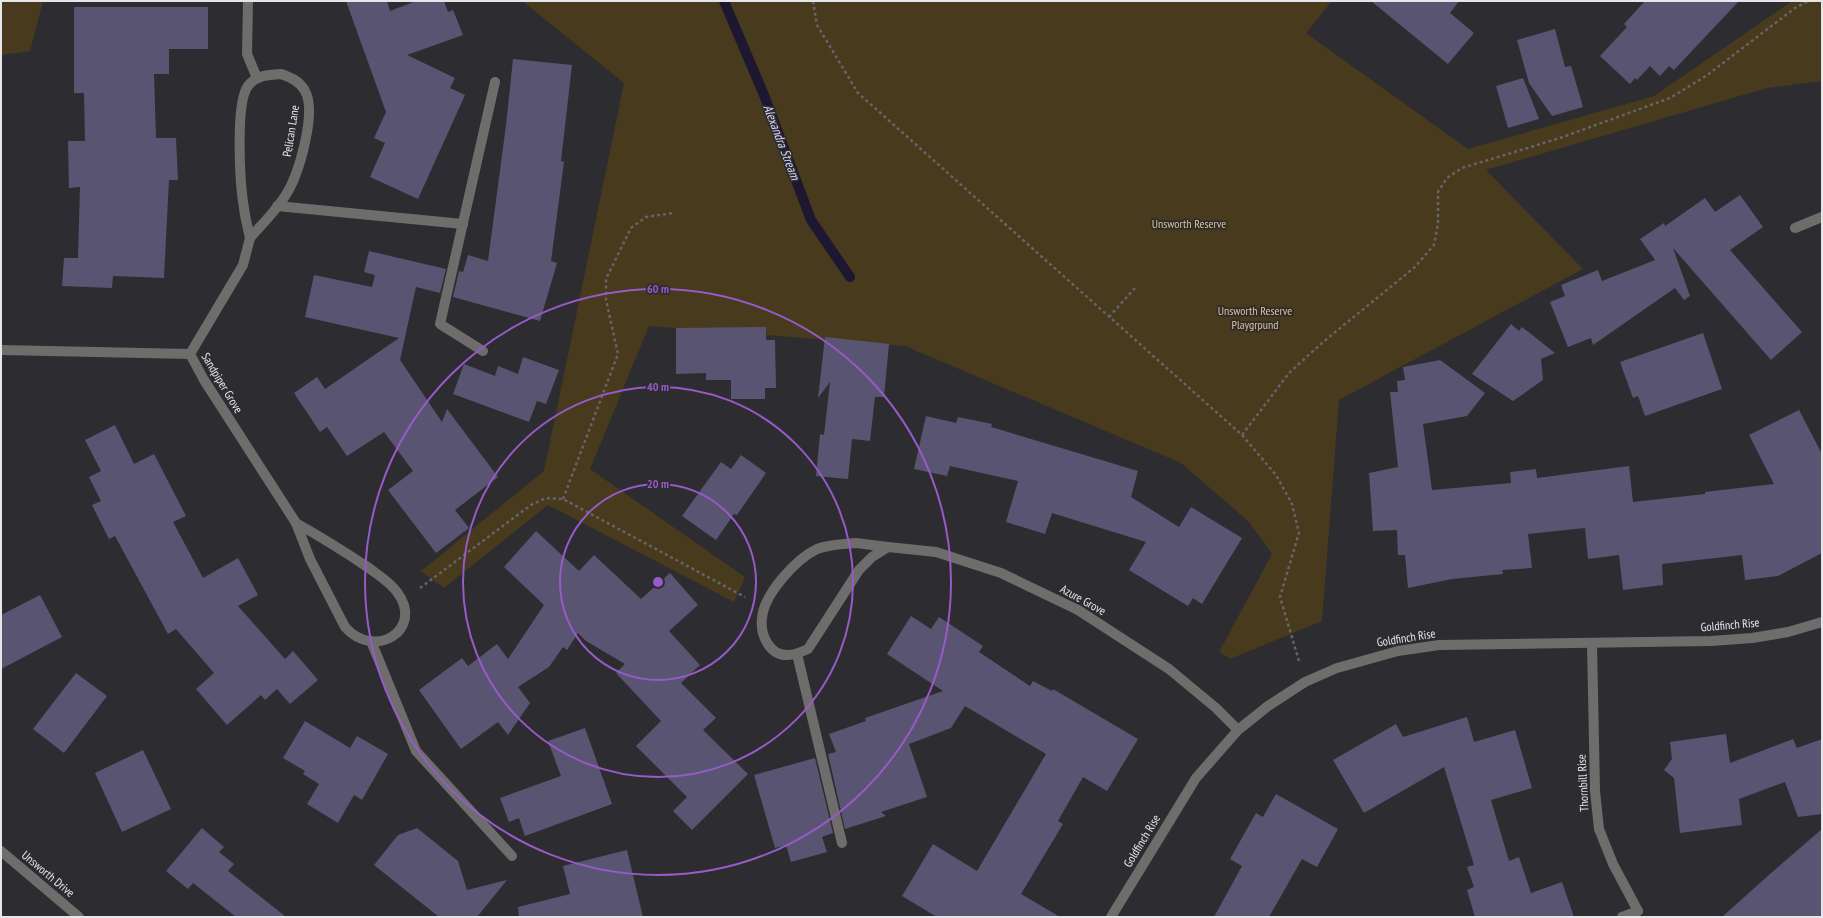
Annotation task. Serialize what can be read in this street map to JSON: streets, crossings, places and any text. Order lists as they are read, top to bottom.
{
  "streets": {
    "street": [
      "Pelican Lane",
      "Sandpiper Grove",
      "Azure Grove",
      "Goldfinch Rise",
      "Thornbill Rise",
      "Unsworth Drive"
    ]
  },
  "crossings": [
    ["Pelican Lane", "Sandpiper Grove"],
    ["Azure Grove", "Goldfinch Rise"],
    ["Goldfinch Rise", "Thornbill Rise"]
  ],
  "water": ["Alexandra Stream"],
  "parks": ["Unsworth Reserve", "Unsworth Reserve Playgrpund"],
  "rings": ["60 m", "40 m", "20 m"]
}
